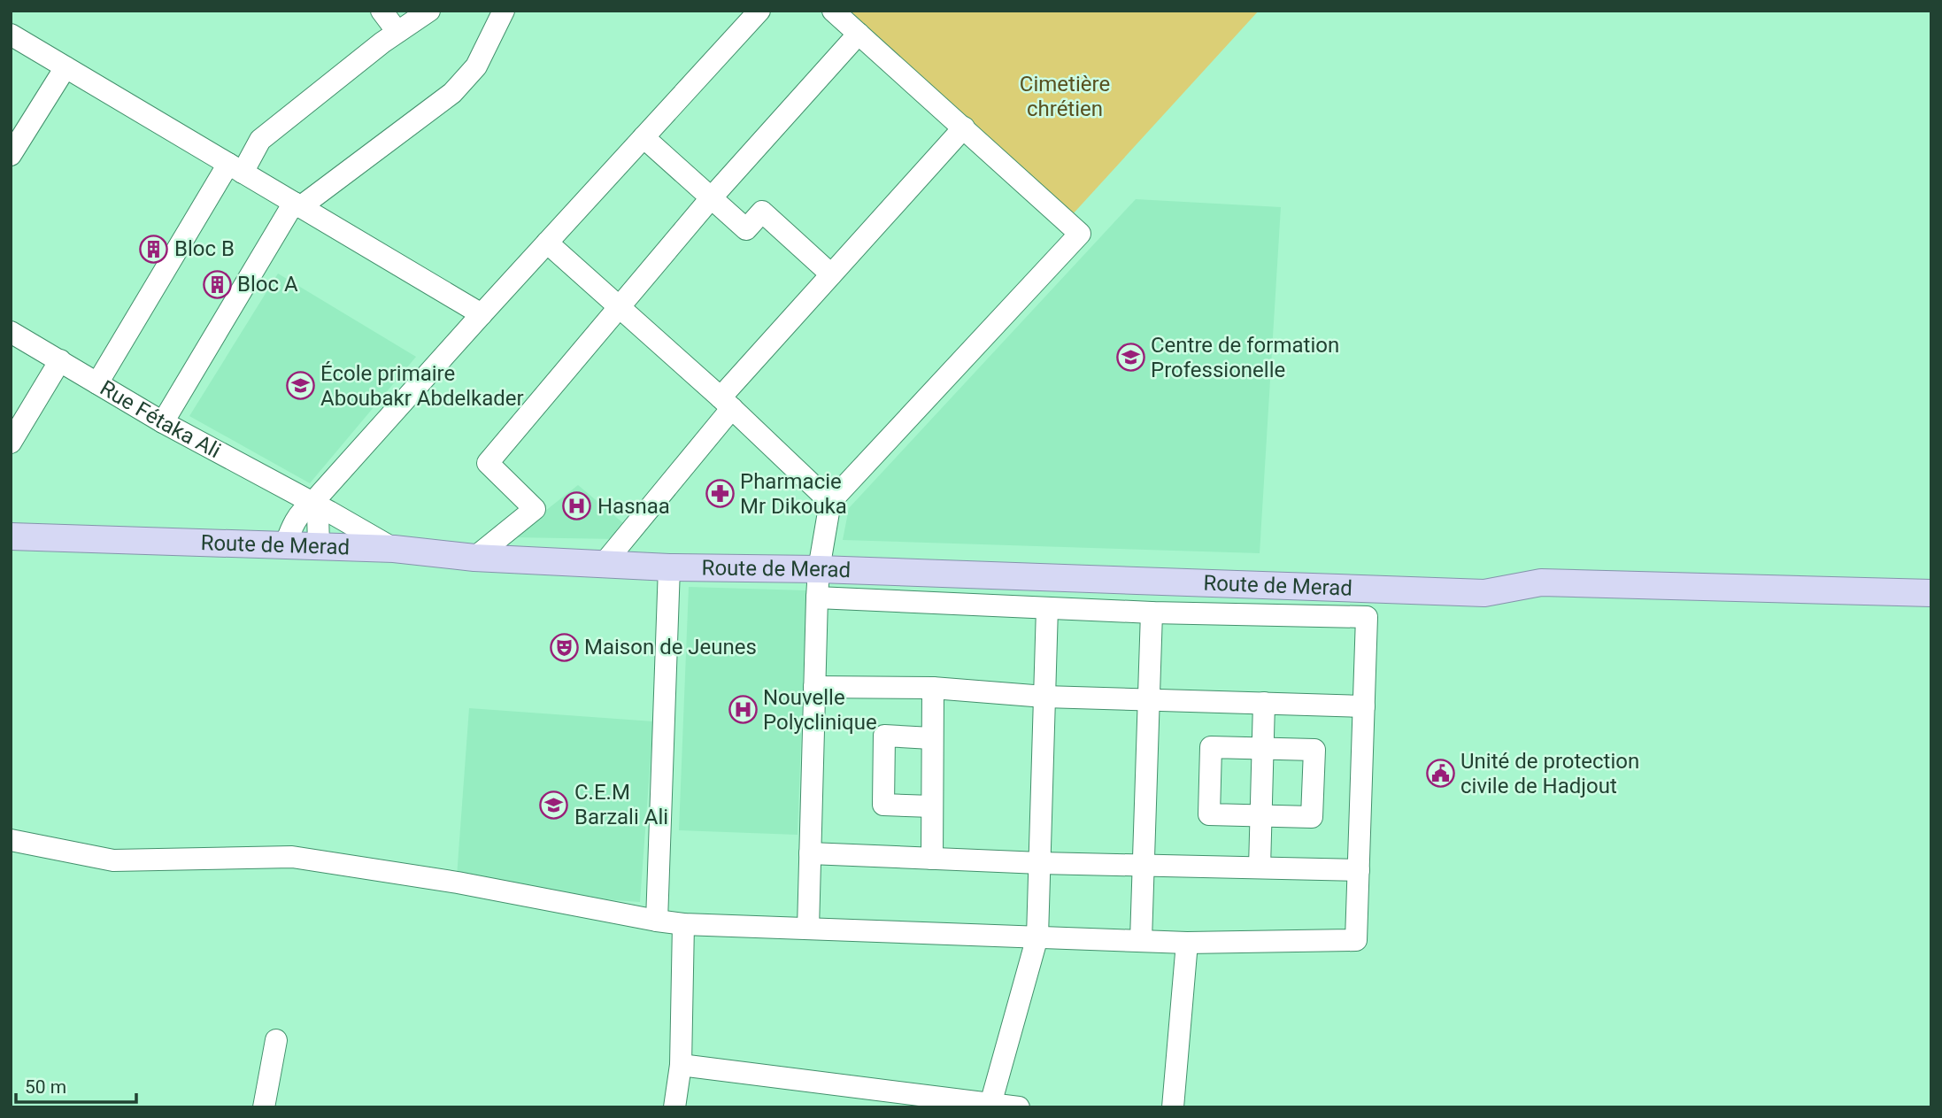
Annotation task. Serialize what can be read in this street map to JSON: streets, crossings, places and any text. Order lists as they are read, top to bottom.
{
  "streets": {
    "main road": ["Route de Merad"],
    "street": ["Rue Fétaka Ali"]
  },
  "crossings": [
    ["Rue Fétaka Ali", "Route de Merad"]
  ],
  "parks": ["Cimetière chrétien"],
  "places": {
    "building": ["Bloc B", "Bloc A"],
    "school or university": ["Centre de formation Professionelle", "École primaire Aboubakr Abdelkader", "C.E.M Barzali Ali"],
    "pharmacy": ["Pharmacie Mr Dikouka"],
    "hospital": ["Hasnaa", "Nouvelle Polyclinique"],
    "theatre": ["Maison de Jeunes"],
    "public building": ["Unité de protection civile de Hadjout"]
  },
  "scale_bar": "50 m"
}
